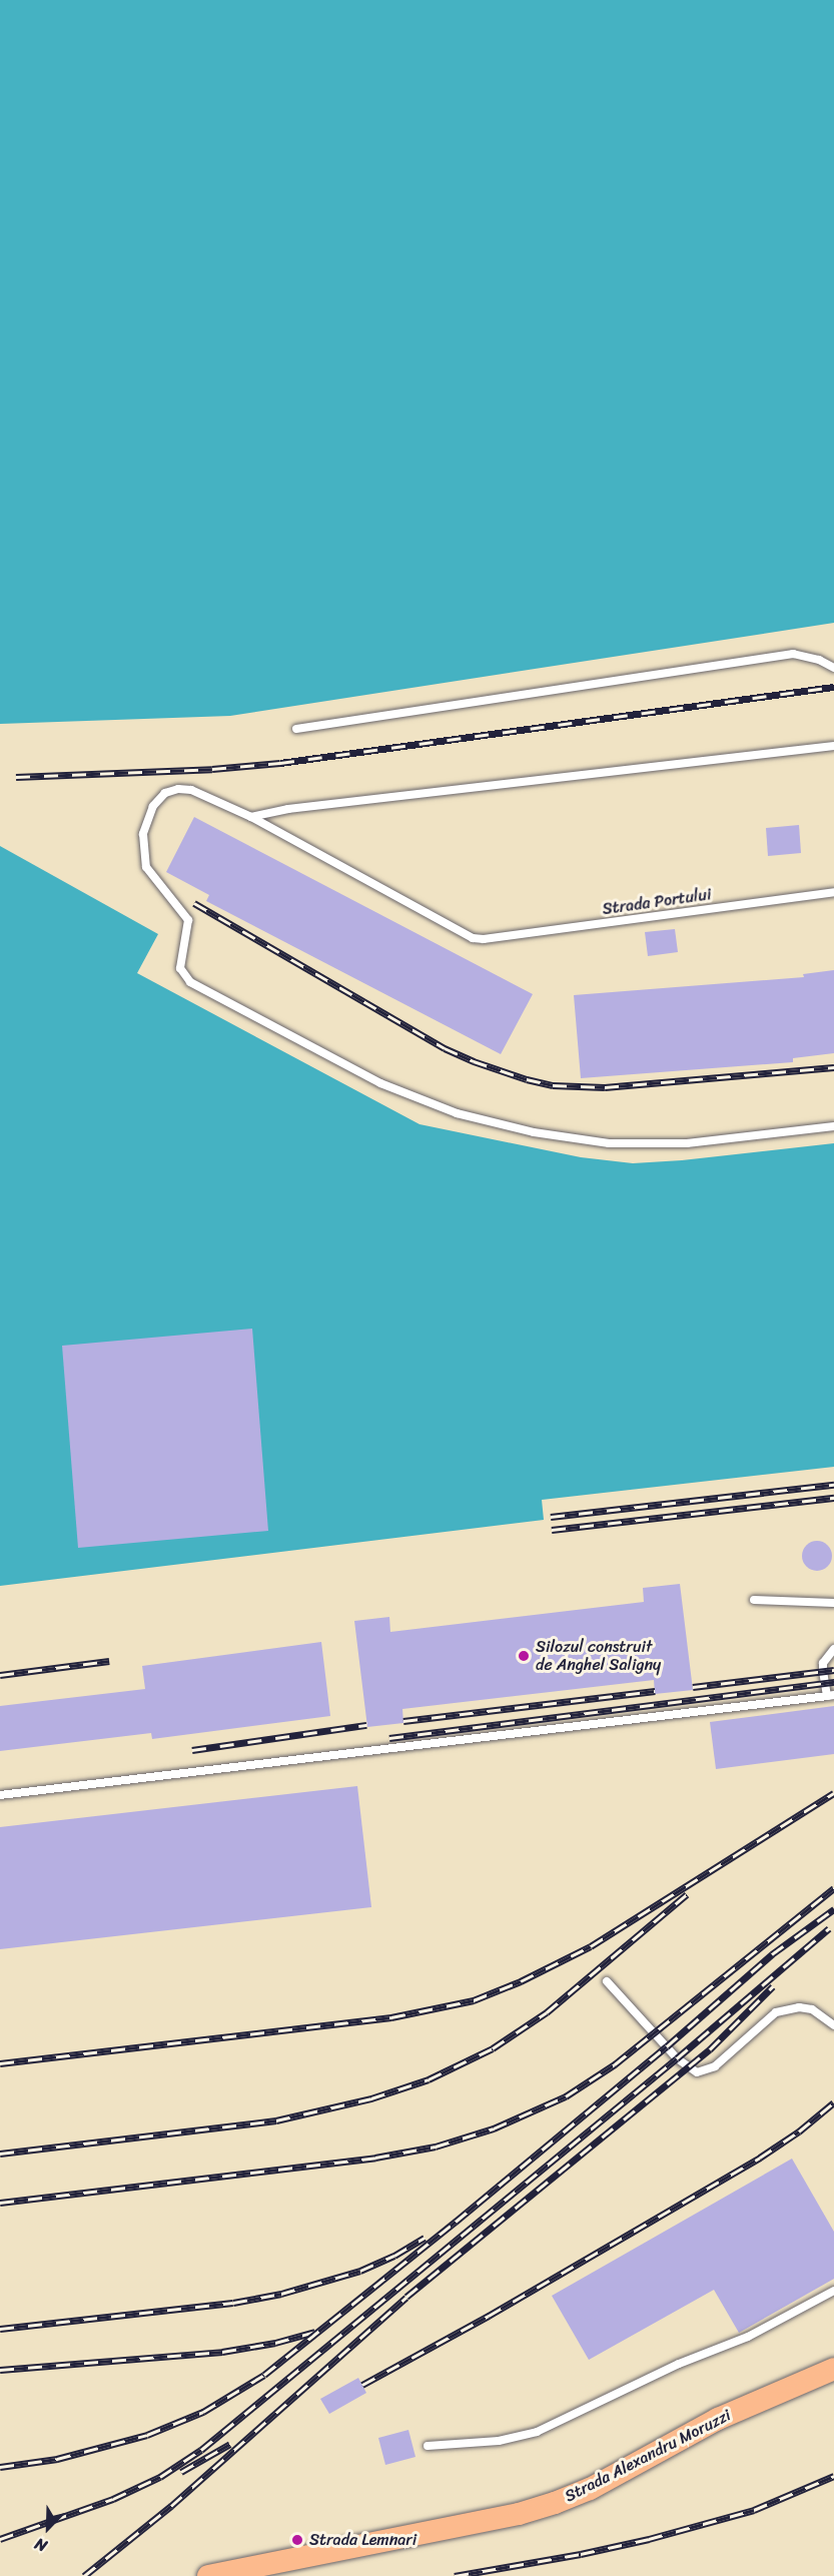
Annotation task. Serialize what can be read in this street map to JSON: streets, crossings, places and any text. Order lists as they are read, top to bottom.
{
  "streets": {
    "main road": ["Strada Alexandru Moruzzi"],
    "lane": ["Strada Portului"]
  },
  "places": ["Silozul construit de Anghel Saligny", "Strada Lemnari"],
  "north": "bottom left"
}
